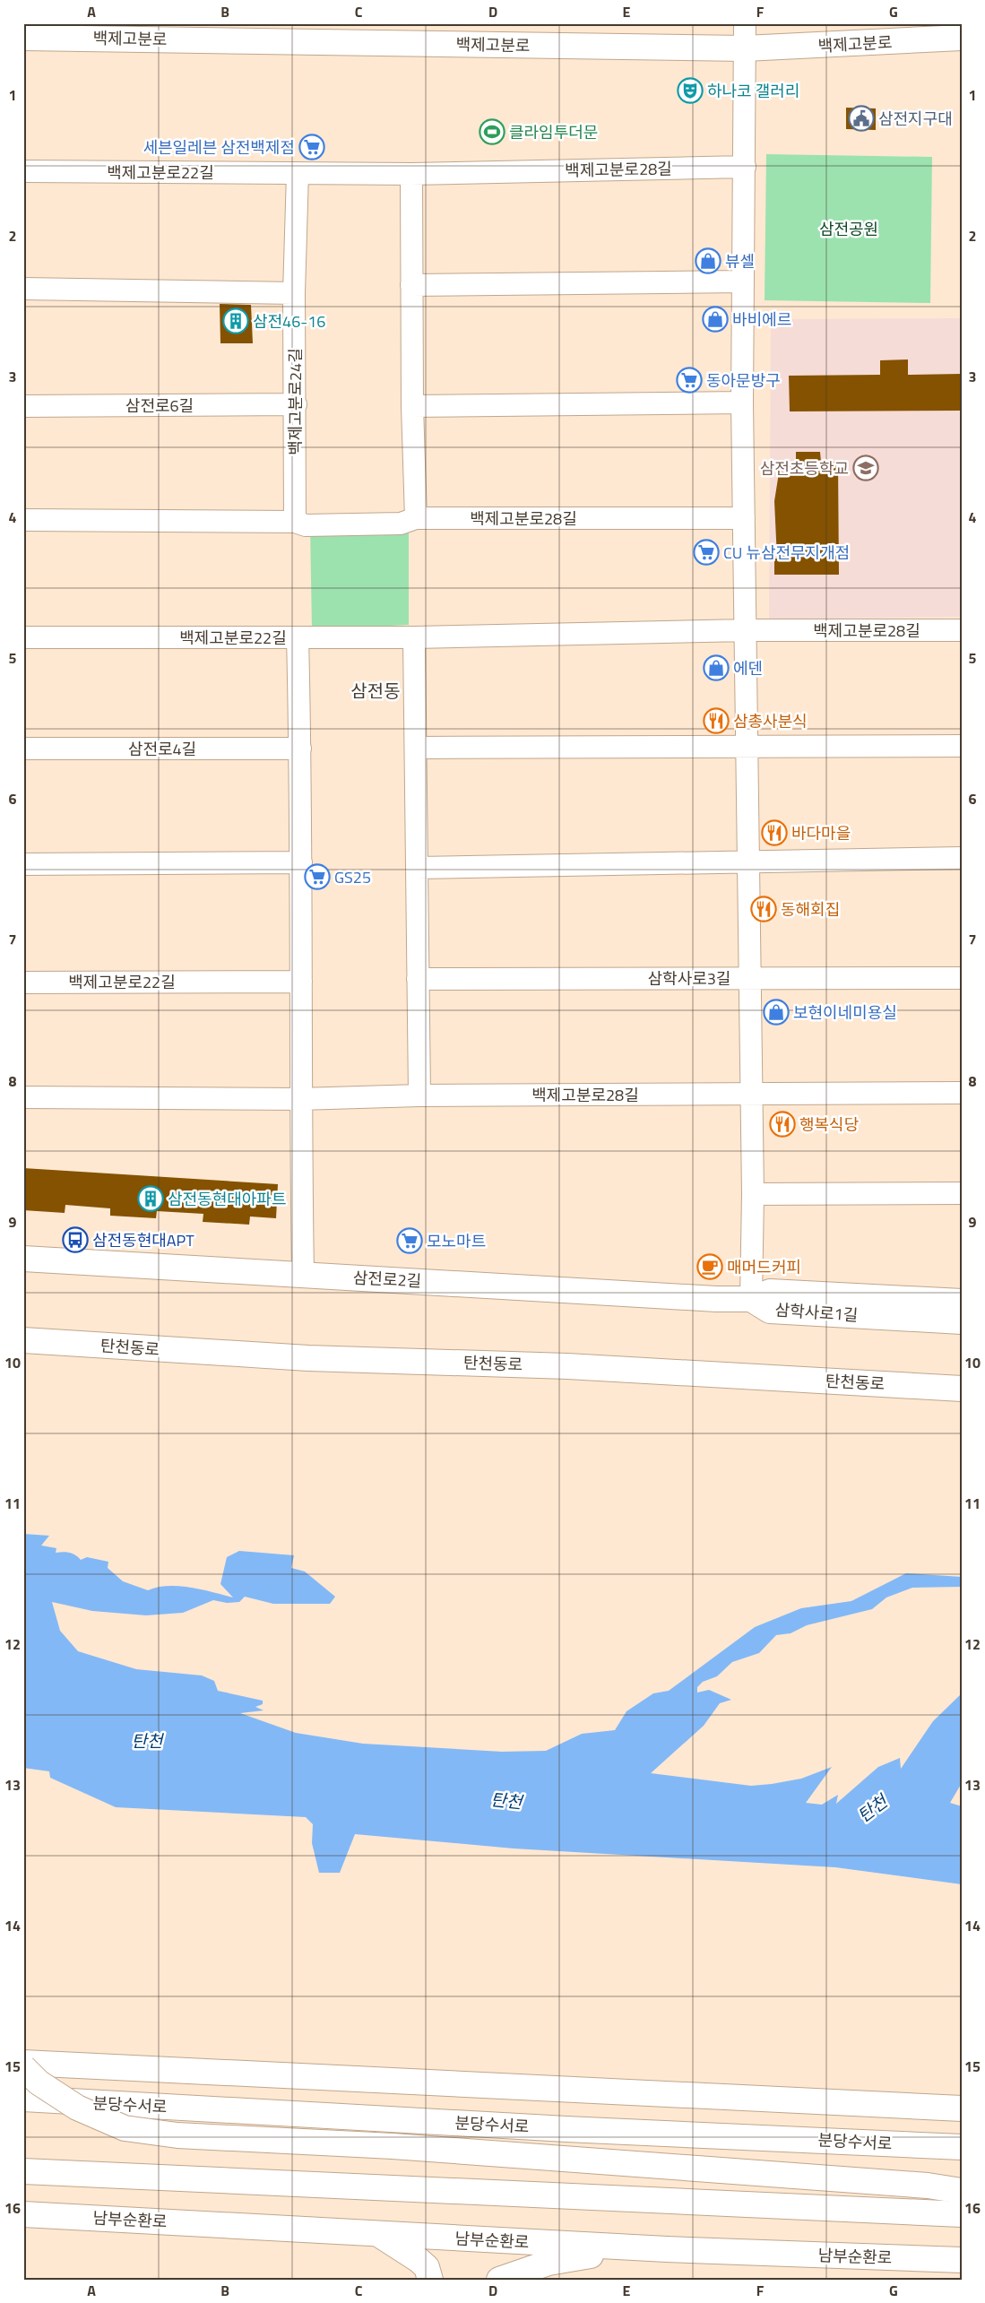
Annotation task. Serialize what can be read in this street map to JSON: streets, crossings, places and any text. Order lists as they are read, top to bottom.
{
  "streets": {
    "main road": [
      "백제고분로",
      "삼전로2길",
      "삼학사로1길",
      "탄천동로",
      "분당수서로",
      "남부순환로"
    ],
    "street": [
      "백제고분로28길",
      "백제고분로22길",
      "백제고분로24길",
      "삼전로6길",
      "삼전로4길",
      "삼학사로3길"
    ]
  },
  "crossings": [
    ["백제고분로28길", "백제고분로22길"],
    ["백제고분로28길", "백제고분로24길"],
    ["백제고분로22길", "백제고분로24길"],
    ["백제고분로22길", "삼전로4길"],
    ["백제고분로22길", "삼전로2길"],
    ["백제고분로24길", "삼전로6길"],
    ["삼전로2길", "삼학사로1길"]
  ],
  "districts": ["삼전동"],
  "water": ["탄천"],
  "parks": ["삼전공원"],
  "places": {
    "theatre": ["하나코 갤러리"],
    "public building": ["삼전지구대"],
    "sports": ["클라임투더문"],
    "supermarket": [
      "세븐일레븐 삼전백제점",
      "동아문방구",
      "CU 뉴삼전무지개점",
      "GS25",
      "모노마트"
    ],
    "shop": [
      "뷰셀",
      "바비에르",
      "에덴",
      "보현이네미용실"
    ],
    "building": ["삼전46-16", "삼전동현대아파트"],
    "school or university": ["삼전초등학교"],
    "restaurant": [
      "삼총사분식",
      "바다마을",
      "동해회집",
      "행복식당"
    ],
    "bus stop": ["삼전동현대APT"],
    "cafe": ["매머드커피"]
  },
  "grid": {
    "columns": [
      "A",
      "B",
      "C",
      "D",
      "E",
      "F",
      "G"
    ],
    "rows": [
      "1",
      "2",
      "3",
      "4",
      "5",
      "6",
      "7",
      "8",
      "9",
      "10",
      "11",
      "12",
      "13",
      "14",
      "15",
      "16"
    ]
  }
}
